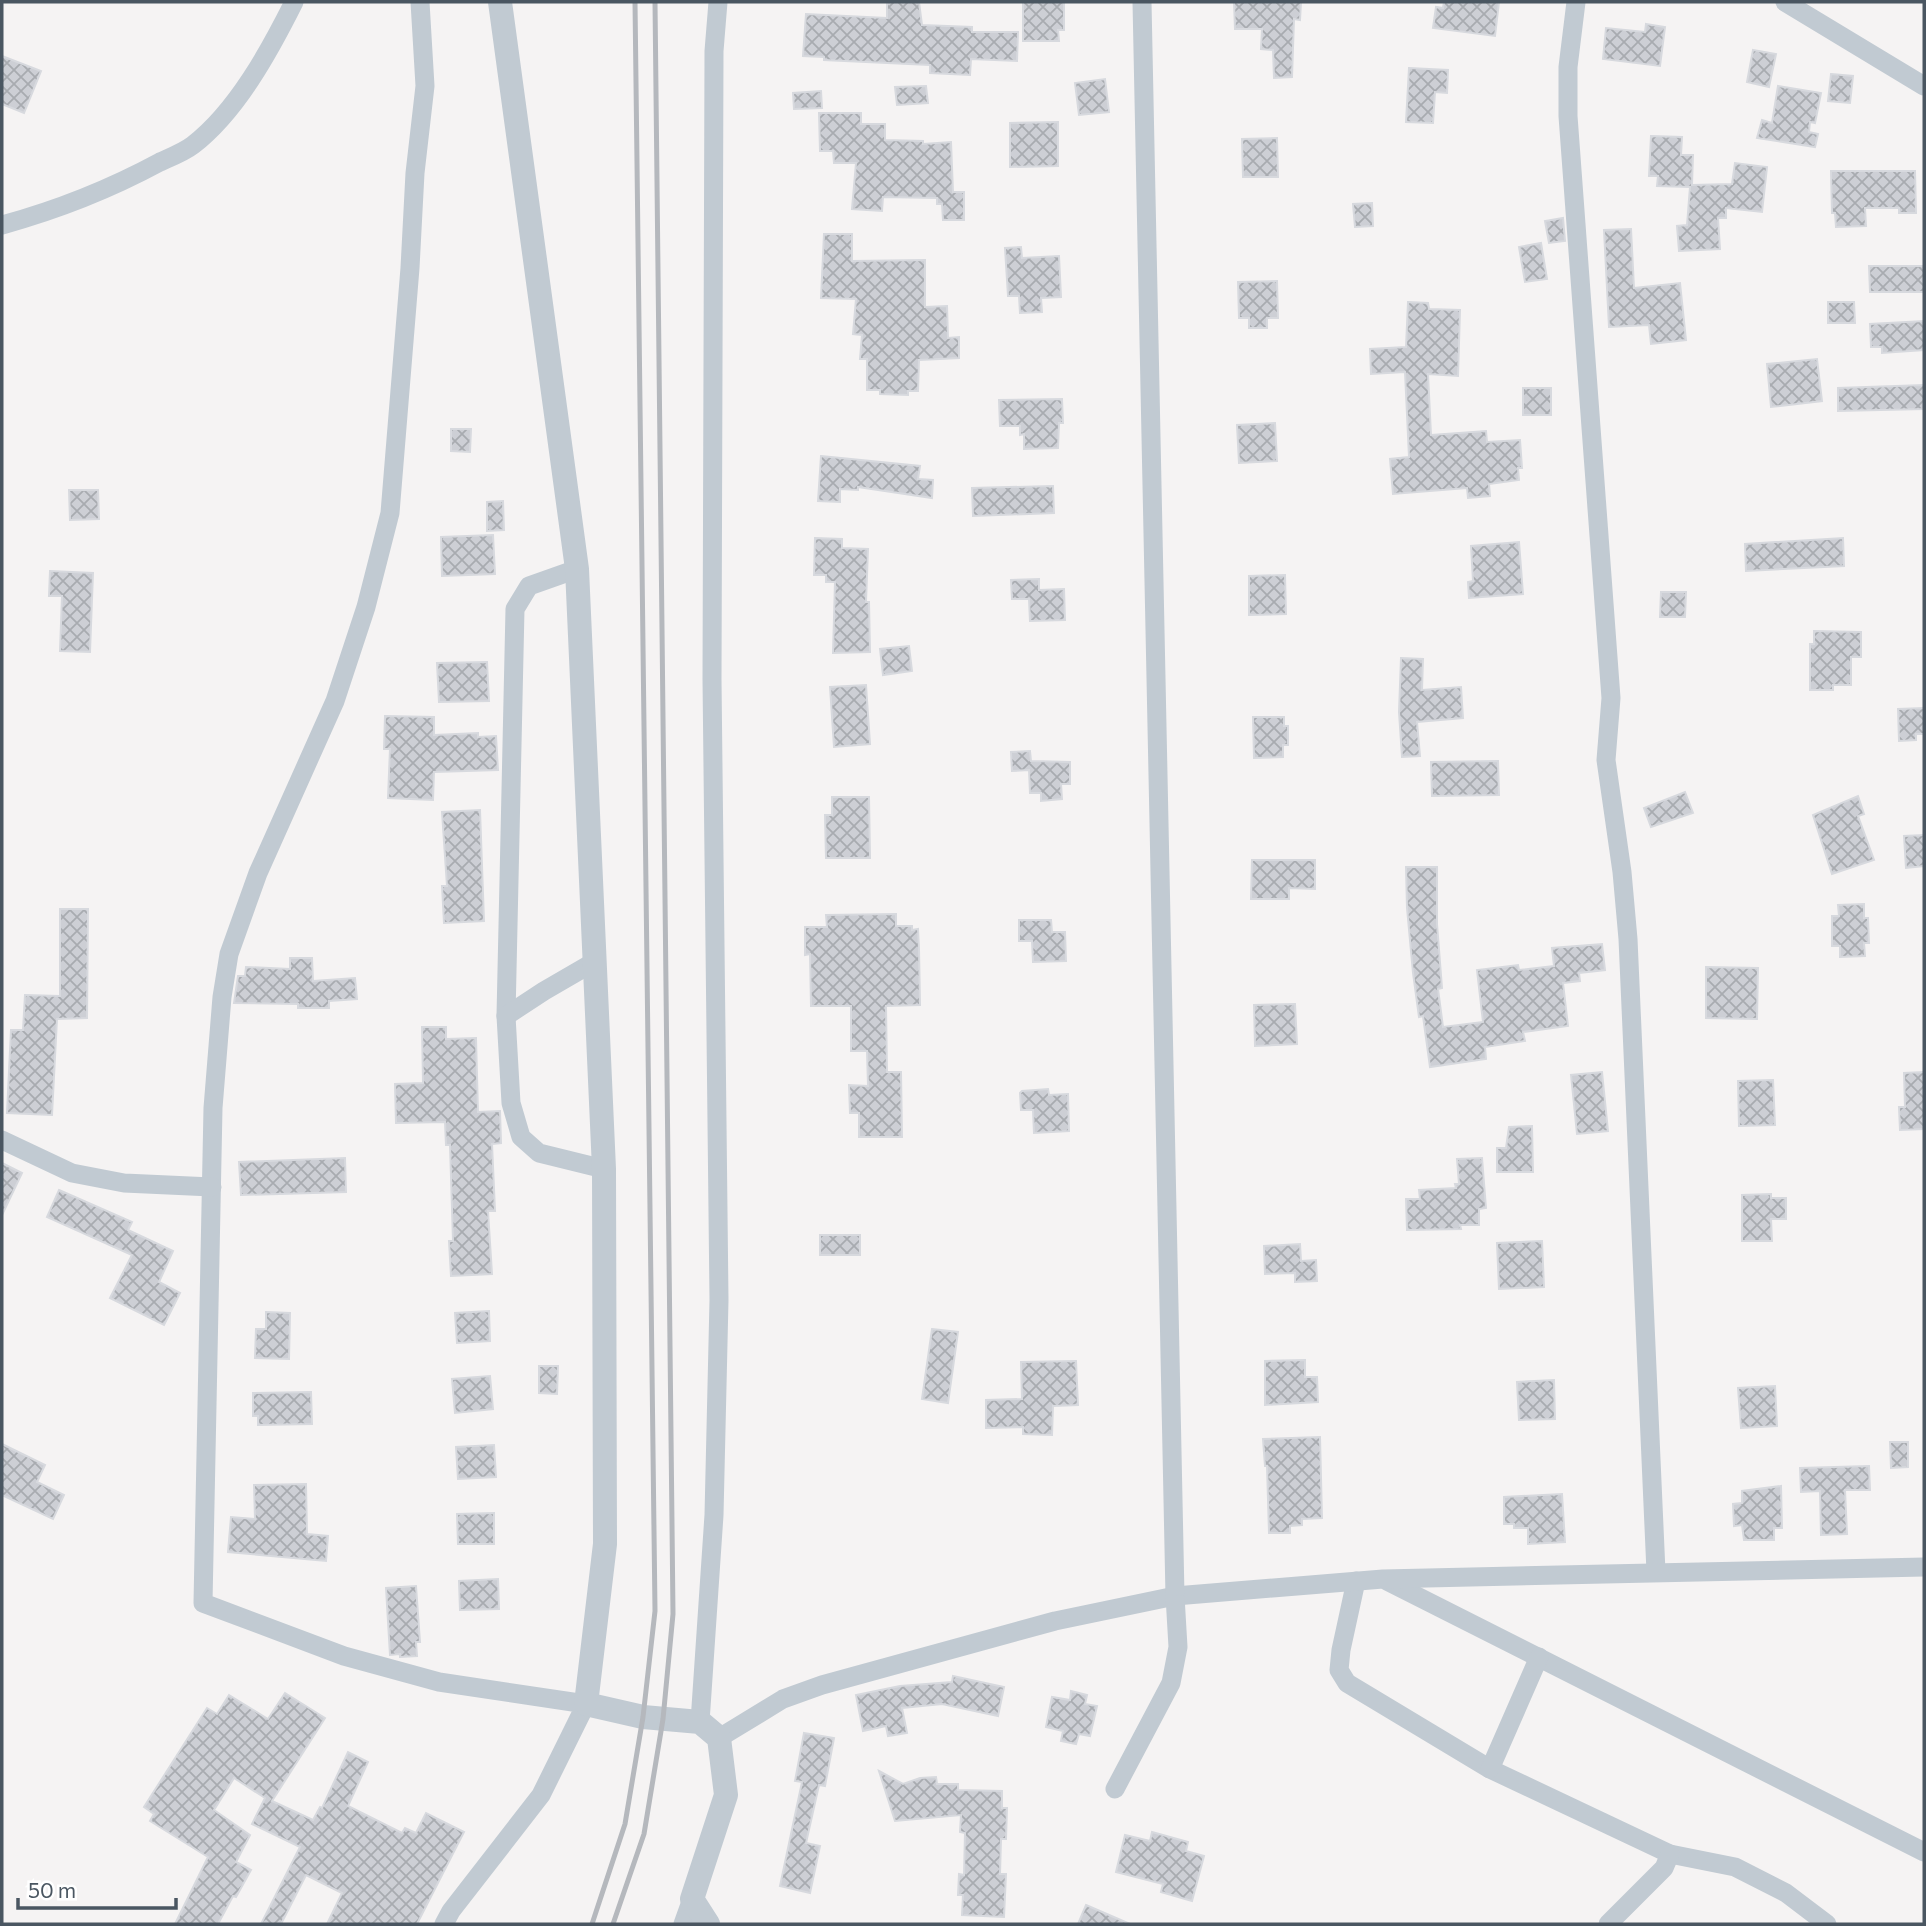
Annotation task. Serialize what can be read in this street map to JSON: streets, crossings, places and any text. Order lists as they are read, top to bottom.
{
  "scale_bar": "50 m"
}
